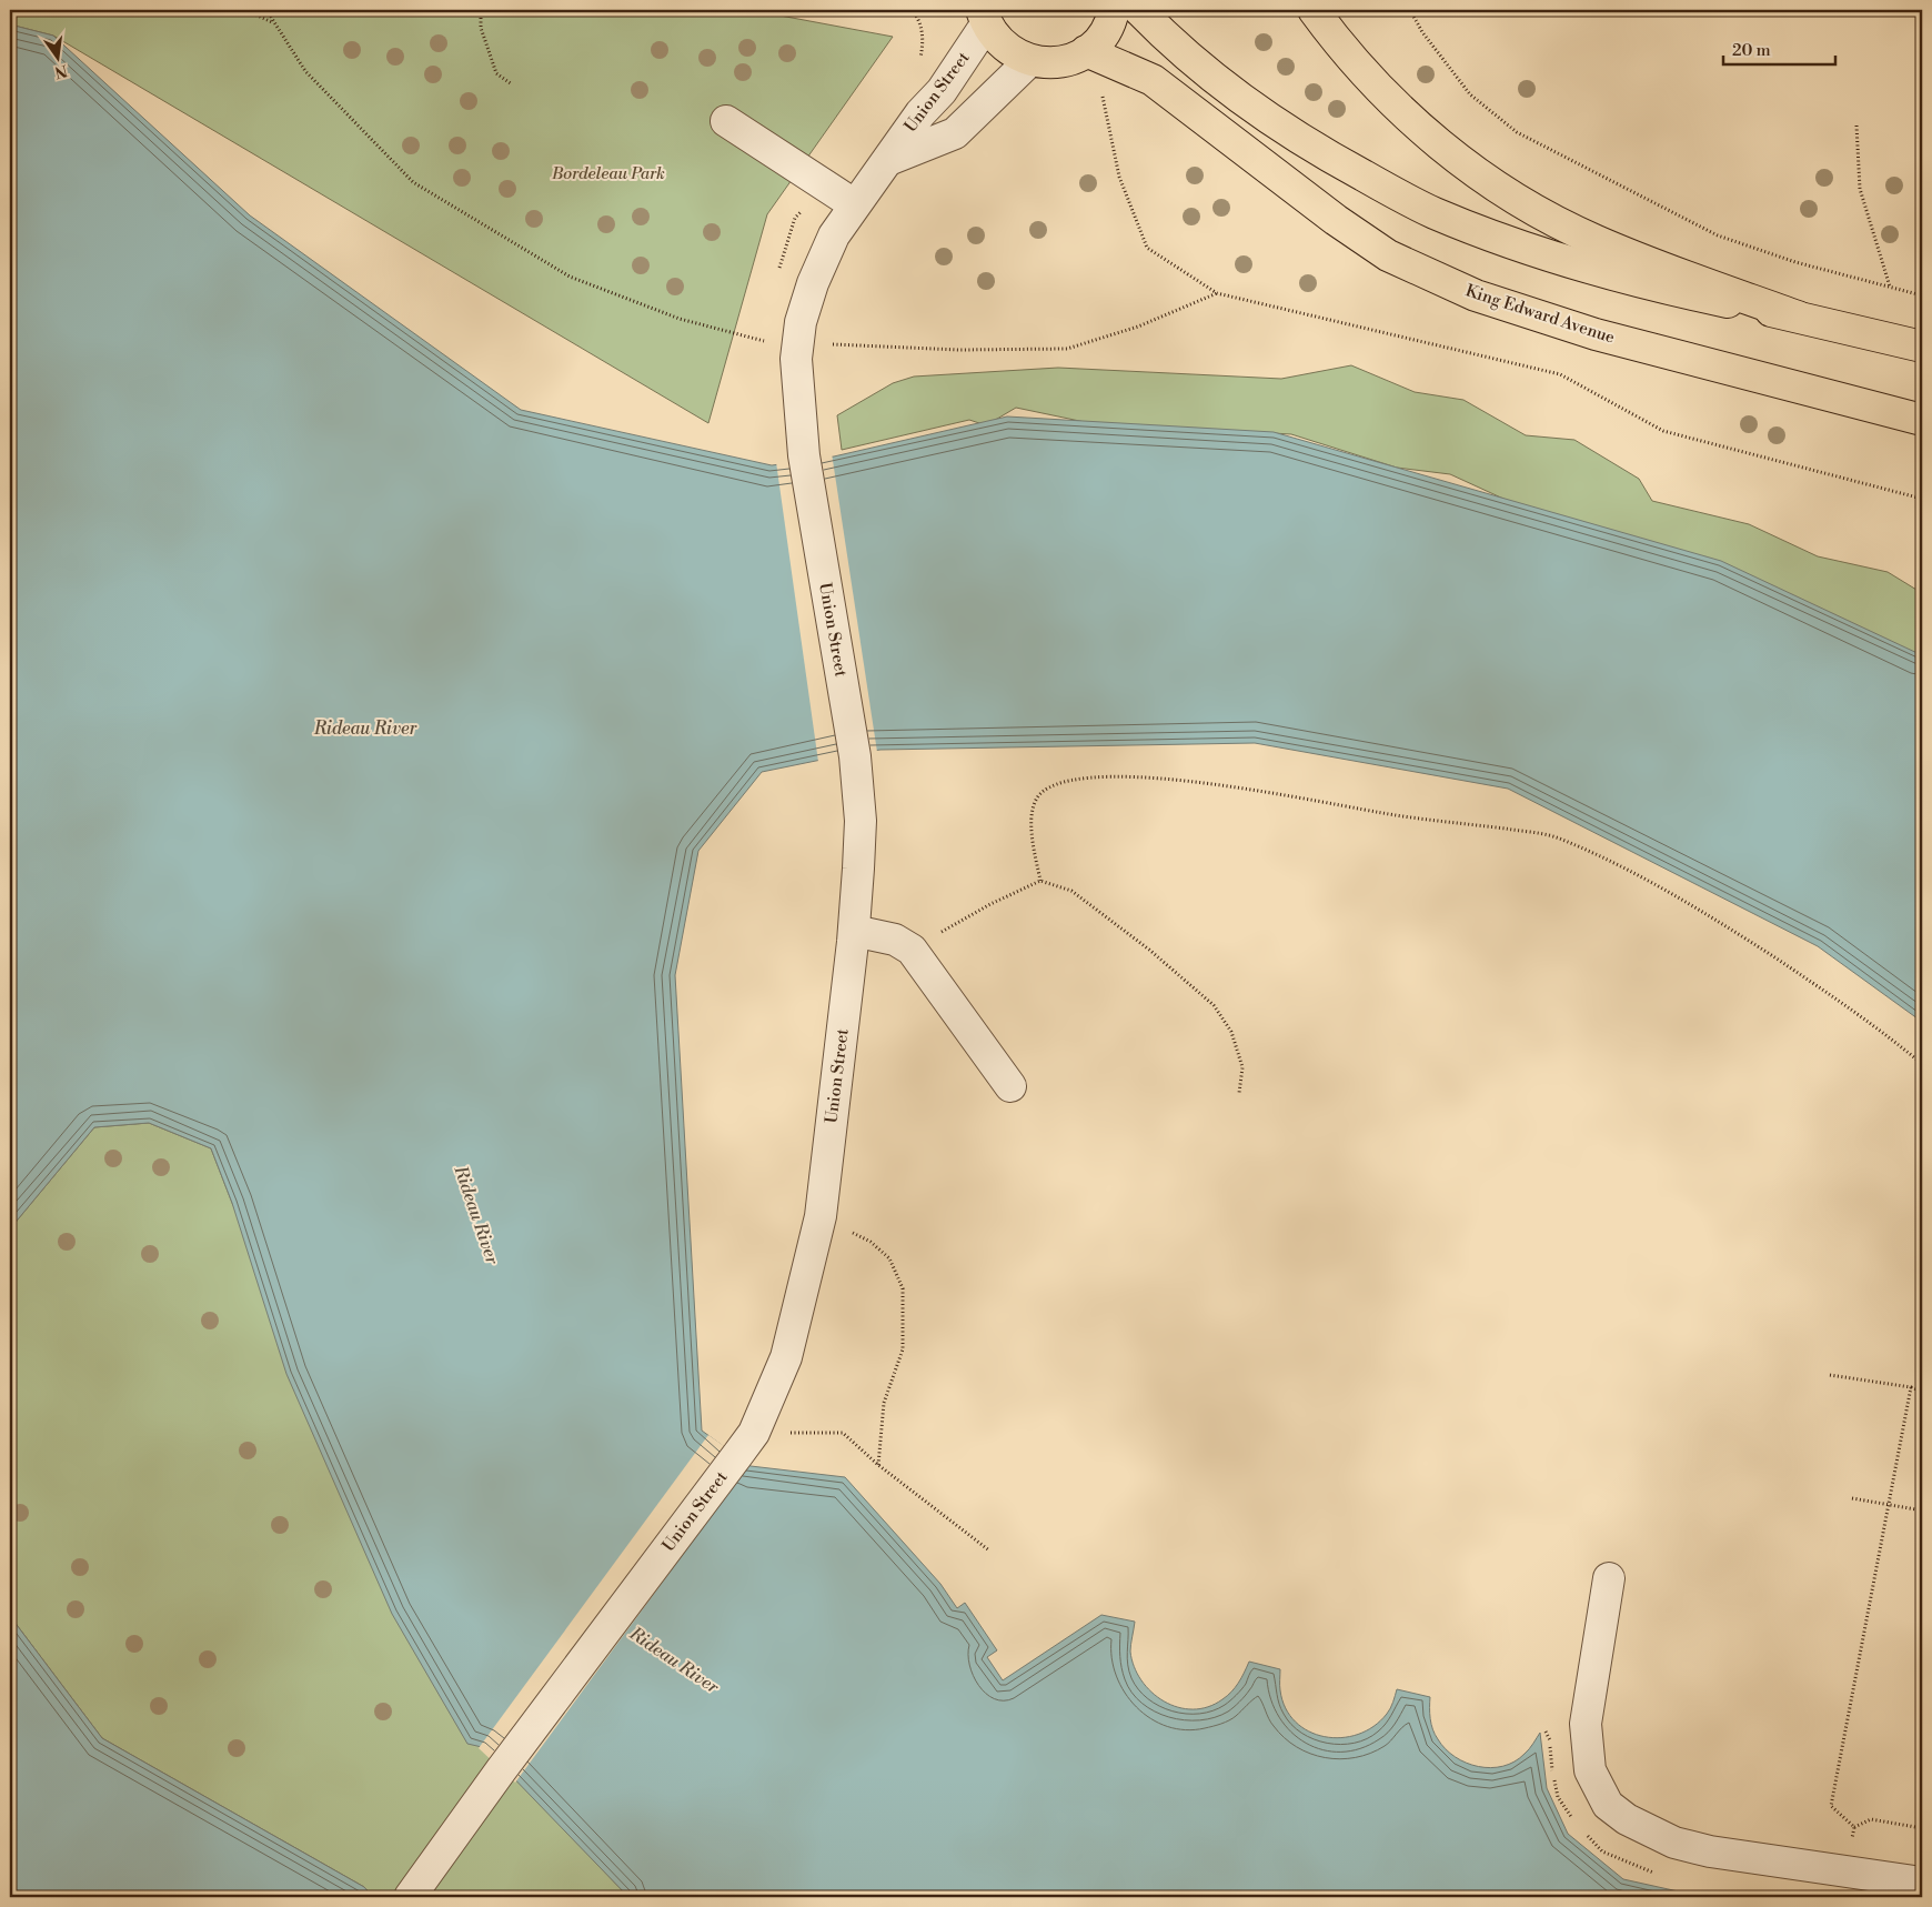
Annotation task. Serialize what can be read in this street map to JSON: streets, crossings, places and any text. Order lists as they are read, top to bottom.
{
  "streets": {
    "main road": ["King Edward Avenue"],
    "street": ["Union Street"]
  },
  "water": ["Rideau River"],
  "parks": ["Bordeleau Park"],
  "scale_bar": "20 m",
  "north": "bottom"
}
